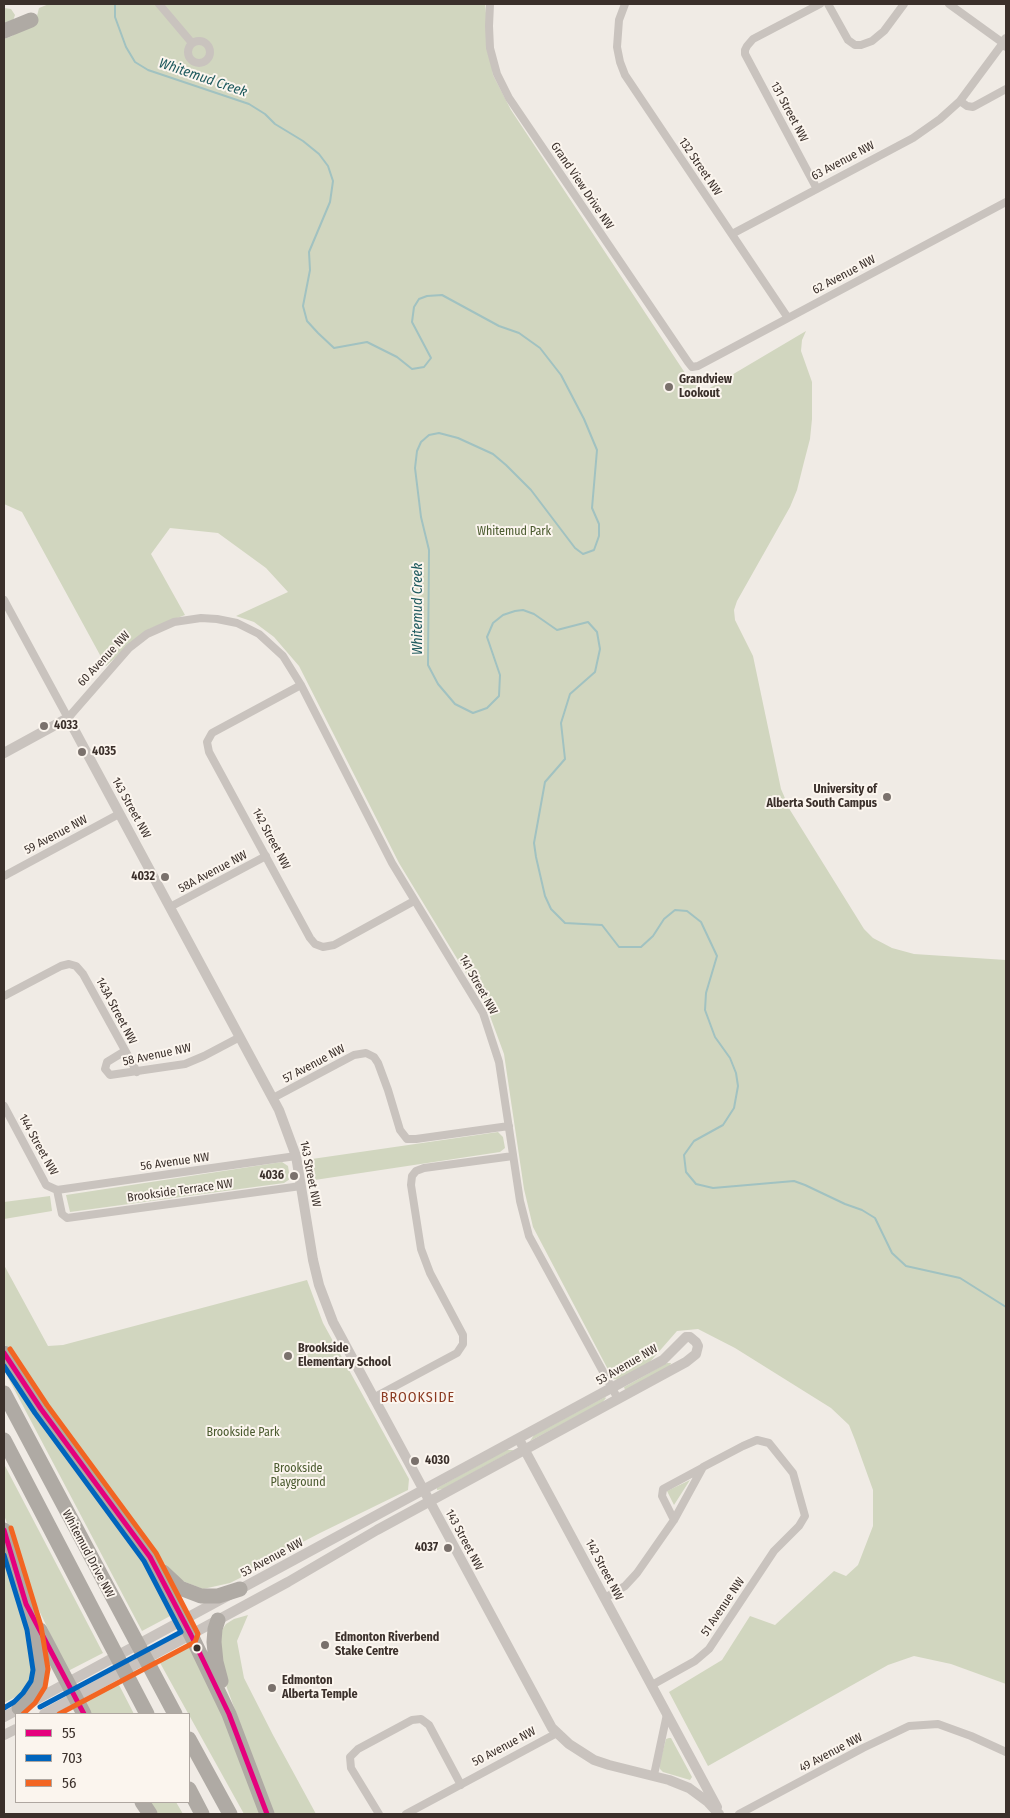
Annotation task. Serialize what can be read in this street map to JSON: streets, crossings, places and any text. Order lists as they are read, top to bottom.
{
  "streets": {
    "highway": ["Whitemud Drive NW"],
    "street": [
      "131 Street NW",
      "63 Avenue NW",
      "132 Street NW",
      "Grand View Drive NW",
      "62 Avenue NW",
      "60 Avenue NW",
      "143 Street NW",
      "59 Avenue NW",
      "142 Street NW",
      "58A Avenue NW",
      "141 Street NW",
      "143A Street NW",
      "58 Avenue NW",
      "57 Avenue NW",
      "144 Street NW",
      "56 Avenue NW",
      "Brookside Terrace NW",
      "53 Avenue NW",
      "51 Avenue NW",
      "50 Avenue NW",
      "49 Avenue NW"
    ]
  },
  "crossings": [
    ["131 Street NW", "63 Avenue NW"],
    ["63 Avenue NW", "132 Street NW"],
    ["132 Street NW", "62 Avenue NW"],
    ["Grand View Drive NW", "62 Avenue NW"],
    ["60 Avenue NW", "143 Street NW"],
    ["60 Avenue NW", "141 Street NW"],
    ["143 Street NW", "59 Avenue NW"],
    ["143 Street NW", "58A Avenue NW"],
    ["143 Street NW", "58 Avenue NW"],
    ["143 Street NW", "57 Avenue NW"],
    ["143 Street NW", "56 Avenue NW"],
    ["143 Street NW", "Brookside Terrace NW"],
    ["143 Street NW", "53 Avenue NW"],
    ["143 Street NW", "50 Avenue NW"],
    ["142 Street NW", "58A Avenue NW"],
    ["142 Street NW", "141 Street NW"],
    ["142 Street NW", "53 Avenue NW"],
    ["142 Street NW", "51 Avenue NW"],
    ["141 Street NW", "57 Avenue NW"],
    ["141 Street NW", "53 Avenue NW"],
    ["143A Street NW", "58 Avenue NW"],
    ["144 Street NW", "56 Avenue NW"],
    ["144 Street NW", "Brookside Terrace NW"],
    ["56 Avenue NW", "Brookside Terrace NW"]
  ],
  "districts": ["BROOKSIDE"],
  "water": ["Whitemud Creek"],
  "parks": ["Whitemud Park", "Brookside Park", "Brookside Playground"],
  "places": [
    "Grandview Lookout",
    "4033",
    "4035",
    "University of Alberta South Campus",
    "4032",
    "4036",
    "Brookside Elementary School",
    "4030",
    "4037",
    "Edmonton Riverbend Stake Centre",
    "Edmonton Alberta Temple"
  ],
  "lines": ["transit line 56", "transit line 55", "transit line 703"],
  "legend": ["55", "703", "56"]
}
